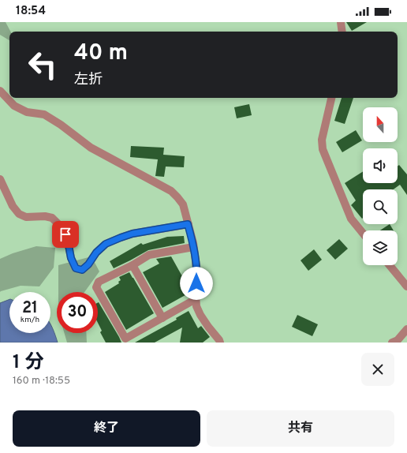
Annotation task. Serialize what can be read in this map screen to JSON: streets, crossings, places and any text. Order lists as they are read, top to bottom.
{
  "north": "top",
  "page": {
    "status": "18:54",
    "turn": ["40 m", "左折"],
    "speed": "21 km/h",
    "limit": "30",
    "heading": ["1 分", "160 m · 18:55"],
    "buttons": ["終了", "共有"]
  }
}
